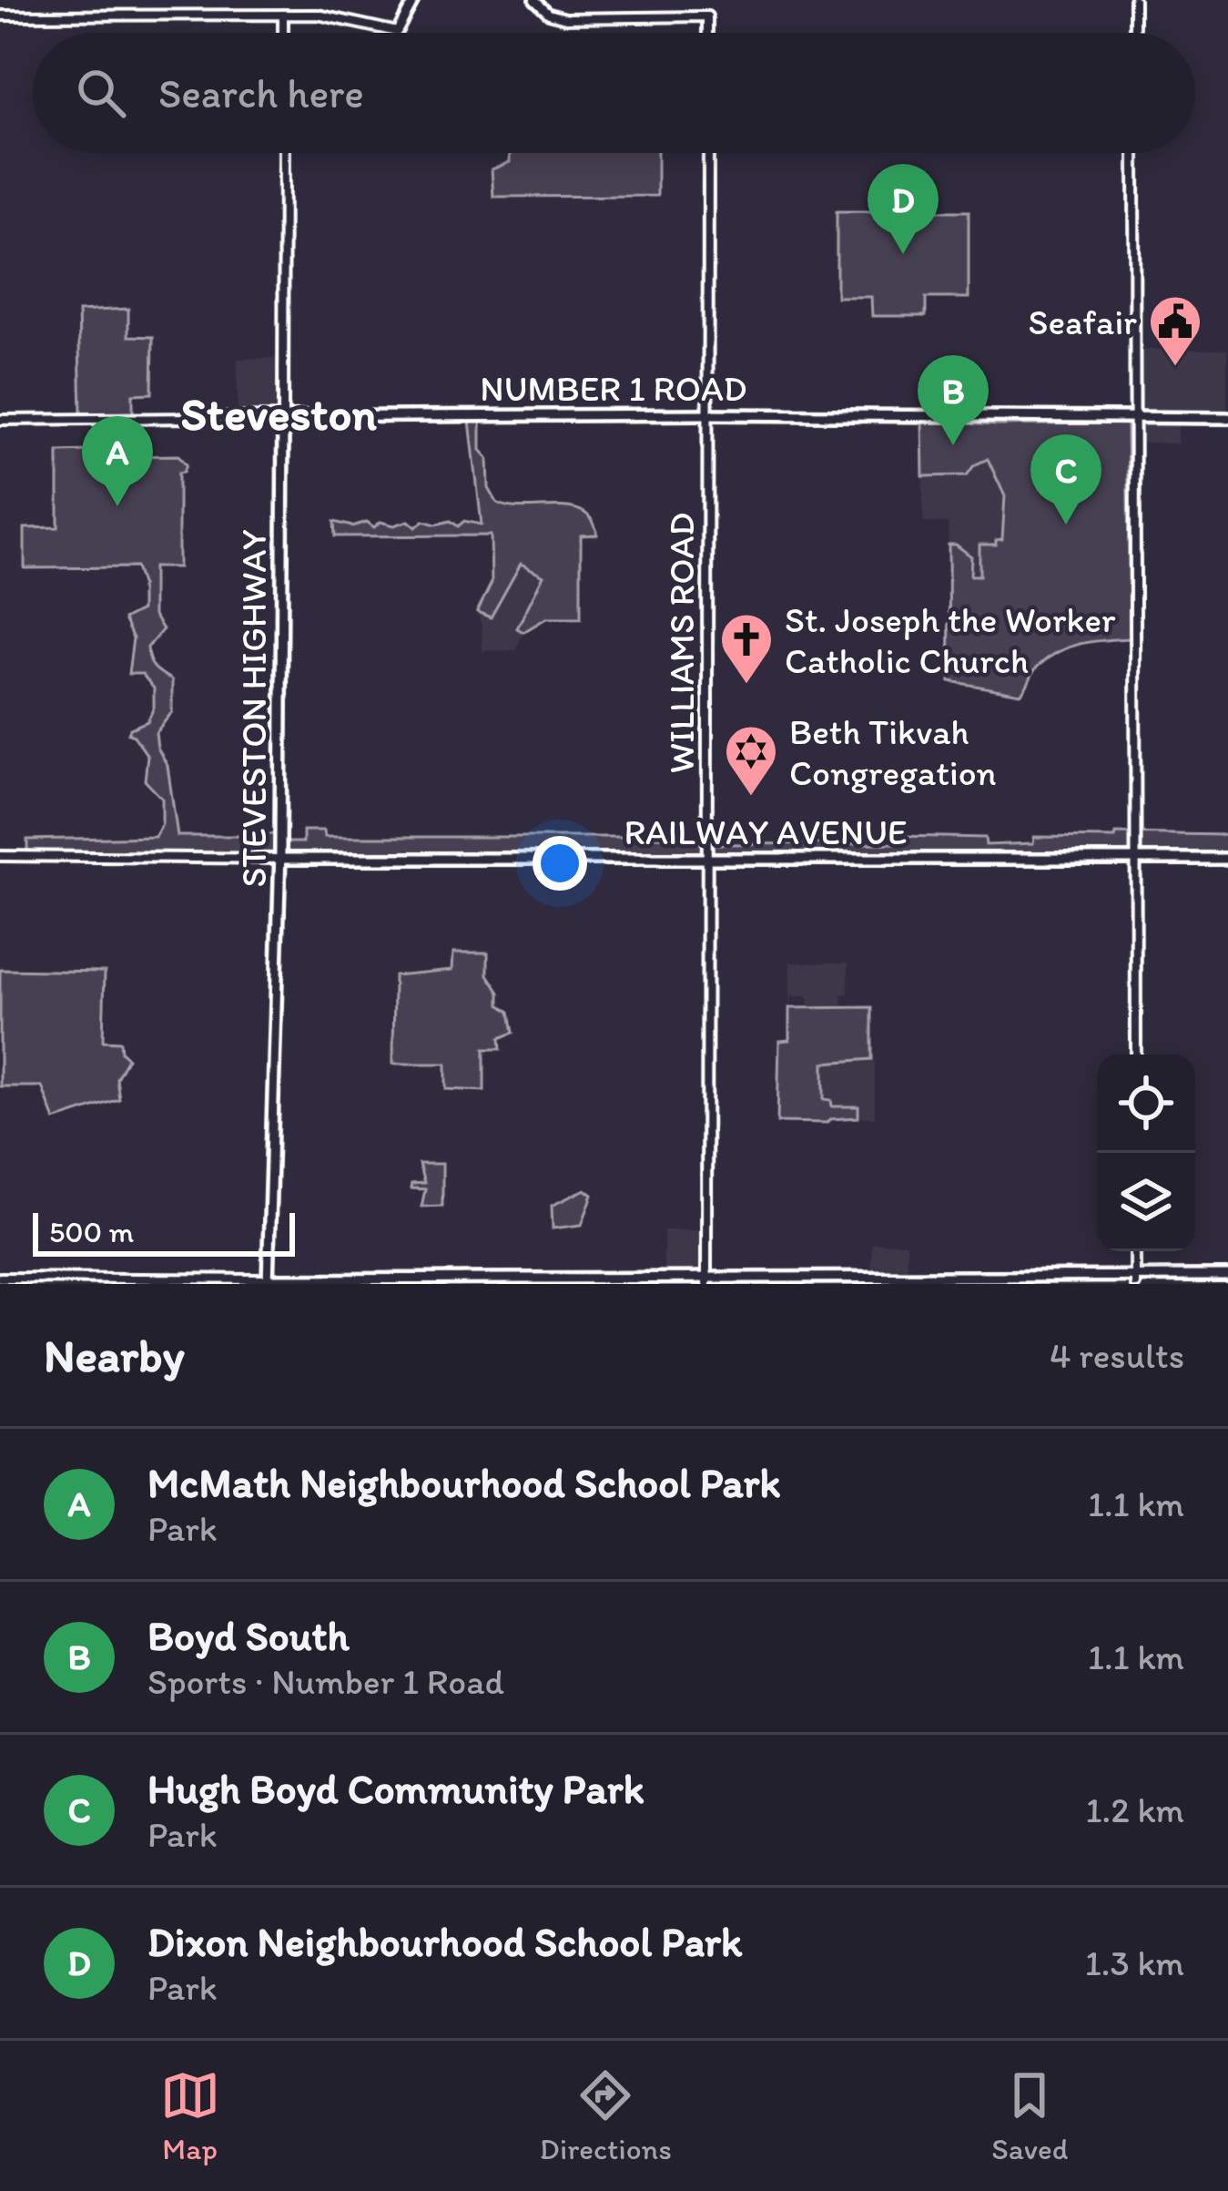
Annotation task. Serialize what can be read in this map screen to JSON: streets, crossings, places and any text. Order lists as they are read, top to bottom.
{
  "streets": {
    "main road": ["NUMBER 1 ROAD", "STEVESTON HIGHWAY", "RAILWAY AVENUE"],
    "street": ["WILLIAMS ROAD"]
  },
  "crossings": [
    ["NUMBER 1 ROAD", "WILLIAMS ROAD"],
    ["NUMBER 1 ROAD", "STEVESTON HIGHWAY"],
    ["WILLIAMS ROAD", "RAILWAY AVENUE"],
    ["STEVESTON HIGHWAY", "RAILWAY AVENUE"]
  ],
  "districts": ["Steveston"],
  "places": {
    "public building": ["Seafair"],
    "church": ["St. Joseph the Worker Catholic Church"],
    "synagogue": ["Beth Tikvah Congregation"]
  },
  "scale_bar": "500 m",
  "page": {
    "search": "Search here",
    "pins": [
      "D",
      "B",
      "A",
      "C"
    ],
    "scale": "500 m",
    "heading": ["Nearby", "4 results"],
    "list": [
      {
        "mark": "A",
        "name": "McMath Neighbourhood School Park",
        "note": "Park",
        "value": "1.1 km"
      },
      {
        "mark": "B",
        "name": "Boyd South",
        "note": "Sports · Number 1 Road",
        "value": "1.1 km"
      },
      {
        "mark": "C",
        "name": "Hugh Boyd Community Park",
        "note": "Park",
        "value": "1.2 km"
      },
      {
        "mark": "D",
        "name": "Dixon Neighbourhood School Park",
        "note": "Park",
        "value": "1.3 km"
      }
    ],
    "nav": ["Map", "Directions", "Saved"]
  }
}
